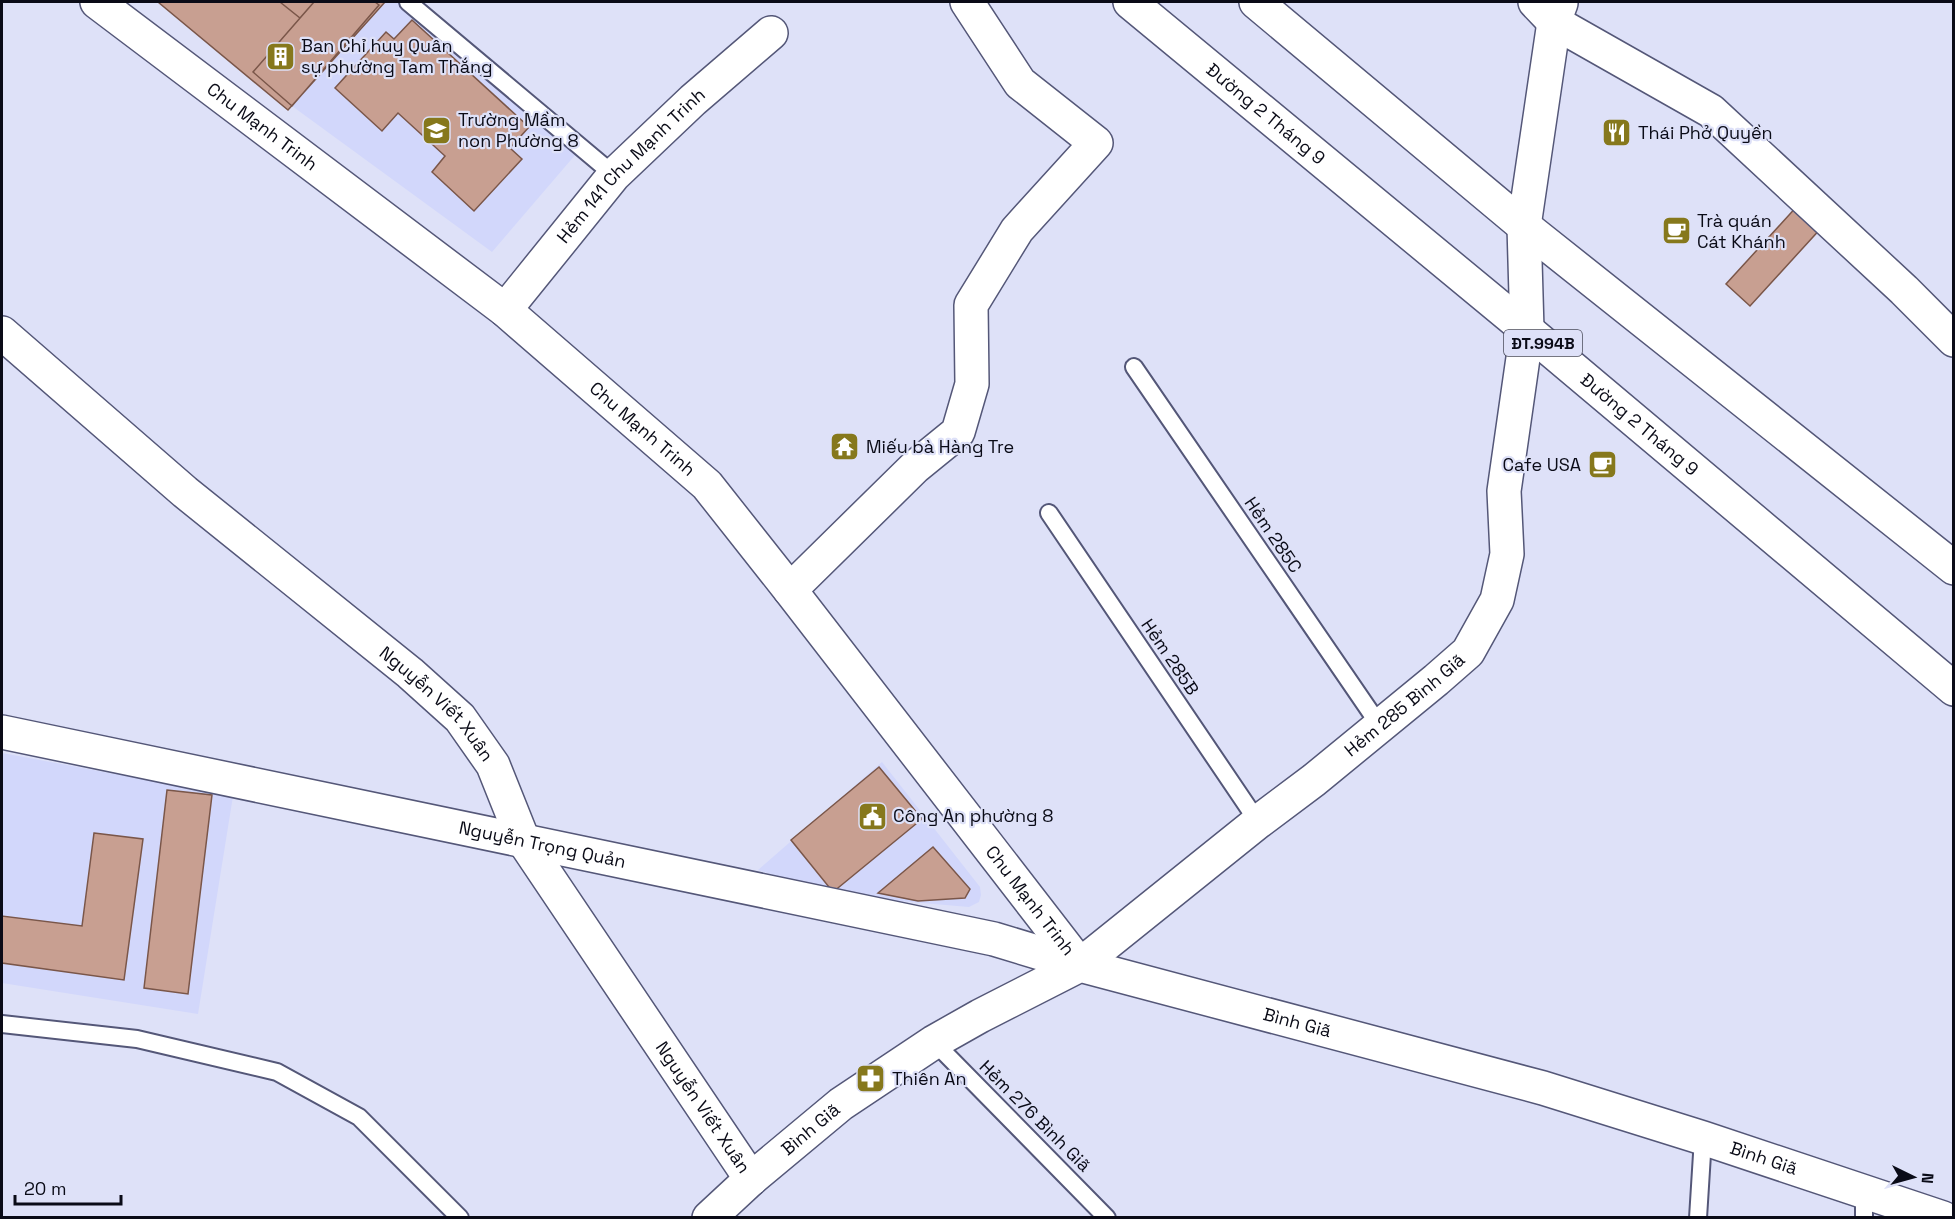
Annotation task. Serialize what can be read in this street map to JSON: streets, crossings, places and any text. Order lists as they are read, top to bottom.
{
  "streets": {
    "street": [
      "Đường 2 Tháng 9",
      "Chu Mạnh Trinh",
      "Hẻm 141 Chu Mạnh Trinh",
      "ĐT.994B",
      "Hẻm 285 Bình Giã",
      "Nguyễn Viết Xuân",
      "Nguyễn Trọng Quản",
      "Bình Giã"
    ],
    "lane": ["Hẻm 285C", "Hẻm 285B", "Hẻm 276 Bình Giã"]
  },
  "crossings": [
    ["Đường 2 Tháng 9", "Hẻm 285 Bình Giã"],
    ["Chu Mạnh Trinh", "Hẻm 141 Chu Mạnh Trinh"],
    ["Chu Mạnh Trinh", "Hẻm 285 Bình Giã"],
    ["Chu Mạnh Trinh", "Nguyễn Trọng Quản"],
    ["Chu Mạnh Trinh", "Bình Giã"],
    ["Hẻm 285C", "Hẻm 285 Bình Giã"],
    ["Hẻm 285B", "Hẻm 285 Bình Giã"],
    ["Hẻm 285 Bình Giã", "Nguyễn Trọng Quản"],
    ["Hẻm 285 Bình Giã", "Bình Giã"],
    ["Nguyễn Viết Xuân", "Nguyễn Trọng Quản"],
    ["Nguyễn Viết Xuân", "Bình Giã"],
    ["Nguyễn Trọng Quản", "Bình Giã"],
    ["Bình Giã", "Hẻm 276 Bình Giã"]
  ],
  "places": {
    "building": ["Ban Chỉ huy Quân sự phường Tam Thắng"],
    "school or university": ["Trường Mầm non Phường 8"],
    "restaurant": ["Thái Phở Quyền"],
    "cafe": ["Trà quán Cát Khánh", "Cafe USA"],
    "temple": ["Miếu bà Hàng Tre"],
    "public building": ["Công An phường 8"],
    "pharmacy": ["Thiên An"]
  },
  "scale_bar": "20 m",
  "north": "right"
}
